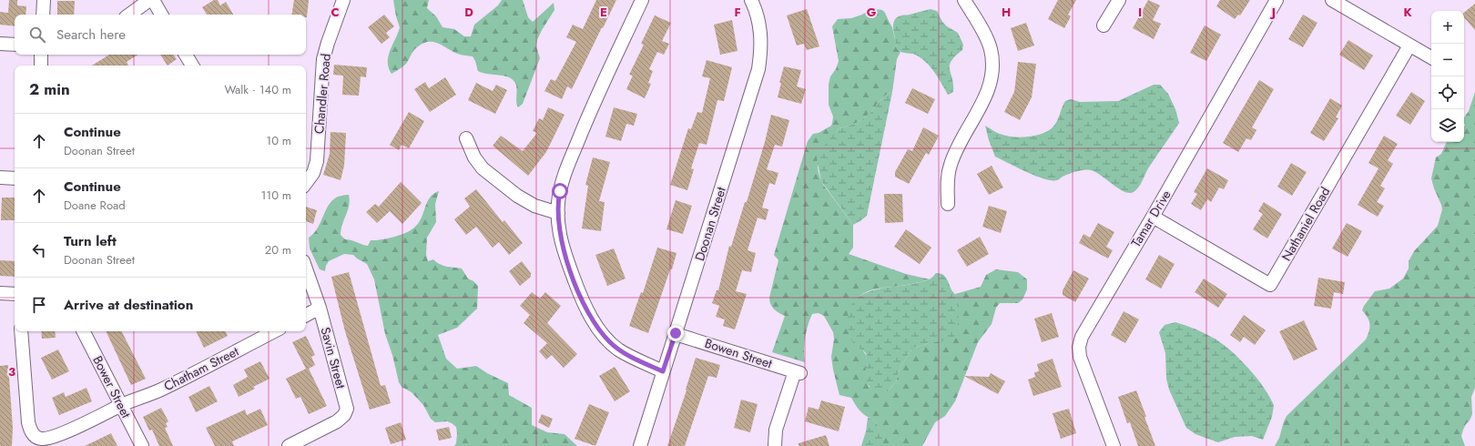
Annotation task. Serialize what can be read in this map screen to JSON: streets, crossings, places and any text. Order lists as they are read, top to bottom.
{
  "streets": {
    "street": [
      "Chandler Road",
      "Tamar Drive",
      "Doonan Street",
      "Nathaniel Road",
      "Bowen Street",
      "Savin Street",
      "Chatham Street",
      "Bower Street"
    ]
  },
  "crossings": [
    ["Tamar Drive", "Nathaniel Road"],
    ["Doonan Street", "Bowen Street"],
    ["Chatham Street", "Bower Street"]
  ],
  "page": {
    "map_buttons": ["+", "−"],
    "search": "Search here",
    "heading": ["2 min", "Walk · 140 m"],
    "list": [
      ["Continue", "Doonan Street", "10 m"],
      ["Continue", "Doane Road", "110 m"],
      ["Turn left", "Doonan Street", "20 m"],
      "Arrive at destination"
    ]
  },
  "grid": {
    "columns": [
      "C",
      "D",
      "E",
      "F",
      "G",
      "H",
      "I",
      "J",
      "K"
    ],
    "rows": ["3"]
  }
}
